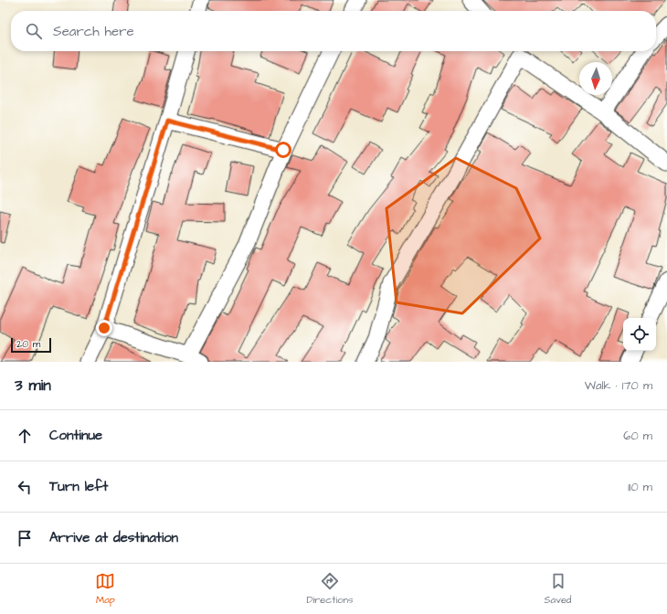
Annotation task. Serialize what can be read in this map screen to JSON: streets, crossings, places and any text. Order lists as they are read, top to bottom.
{
  "scale_bar": "20 m",
  "north": "bottom",
  "page": {
    "search": "Search here",
    "scale": "20 m",
    "heading": ["3 min", "Walk · 170 m"],
    "list": [
      ["Continue", "60 m"],
      ["Turn left", "110 m"],
      "Arrive at destination"
    ],
    "nav": ["Map", "Directions", "Saved"]
  }
}
